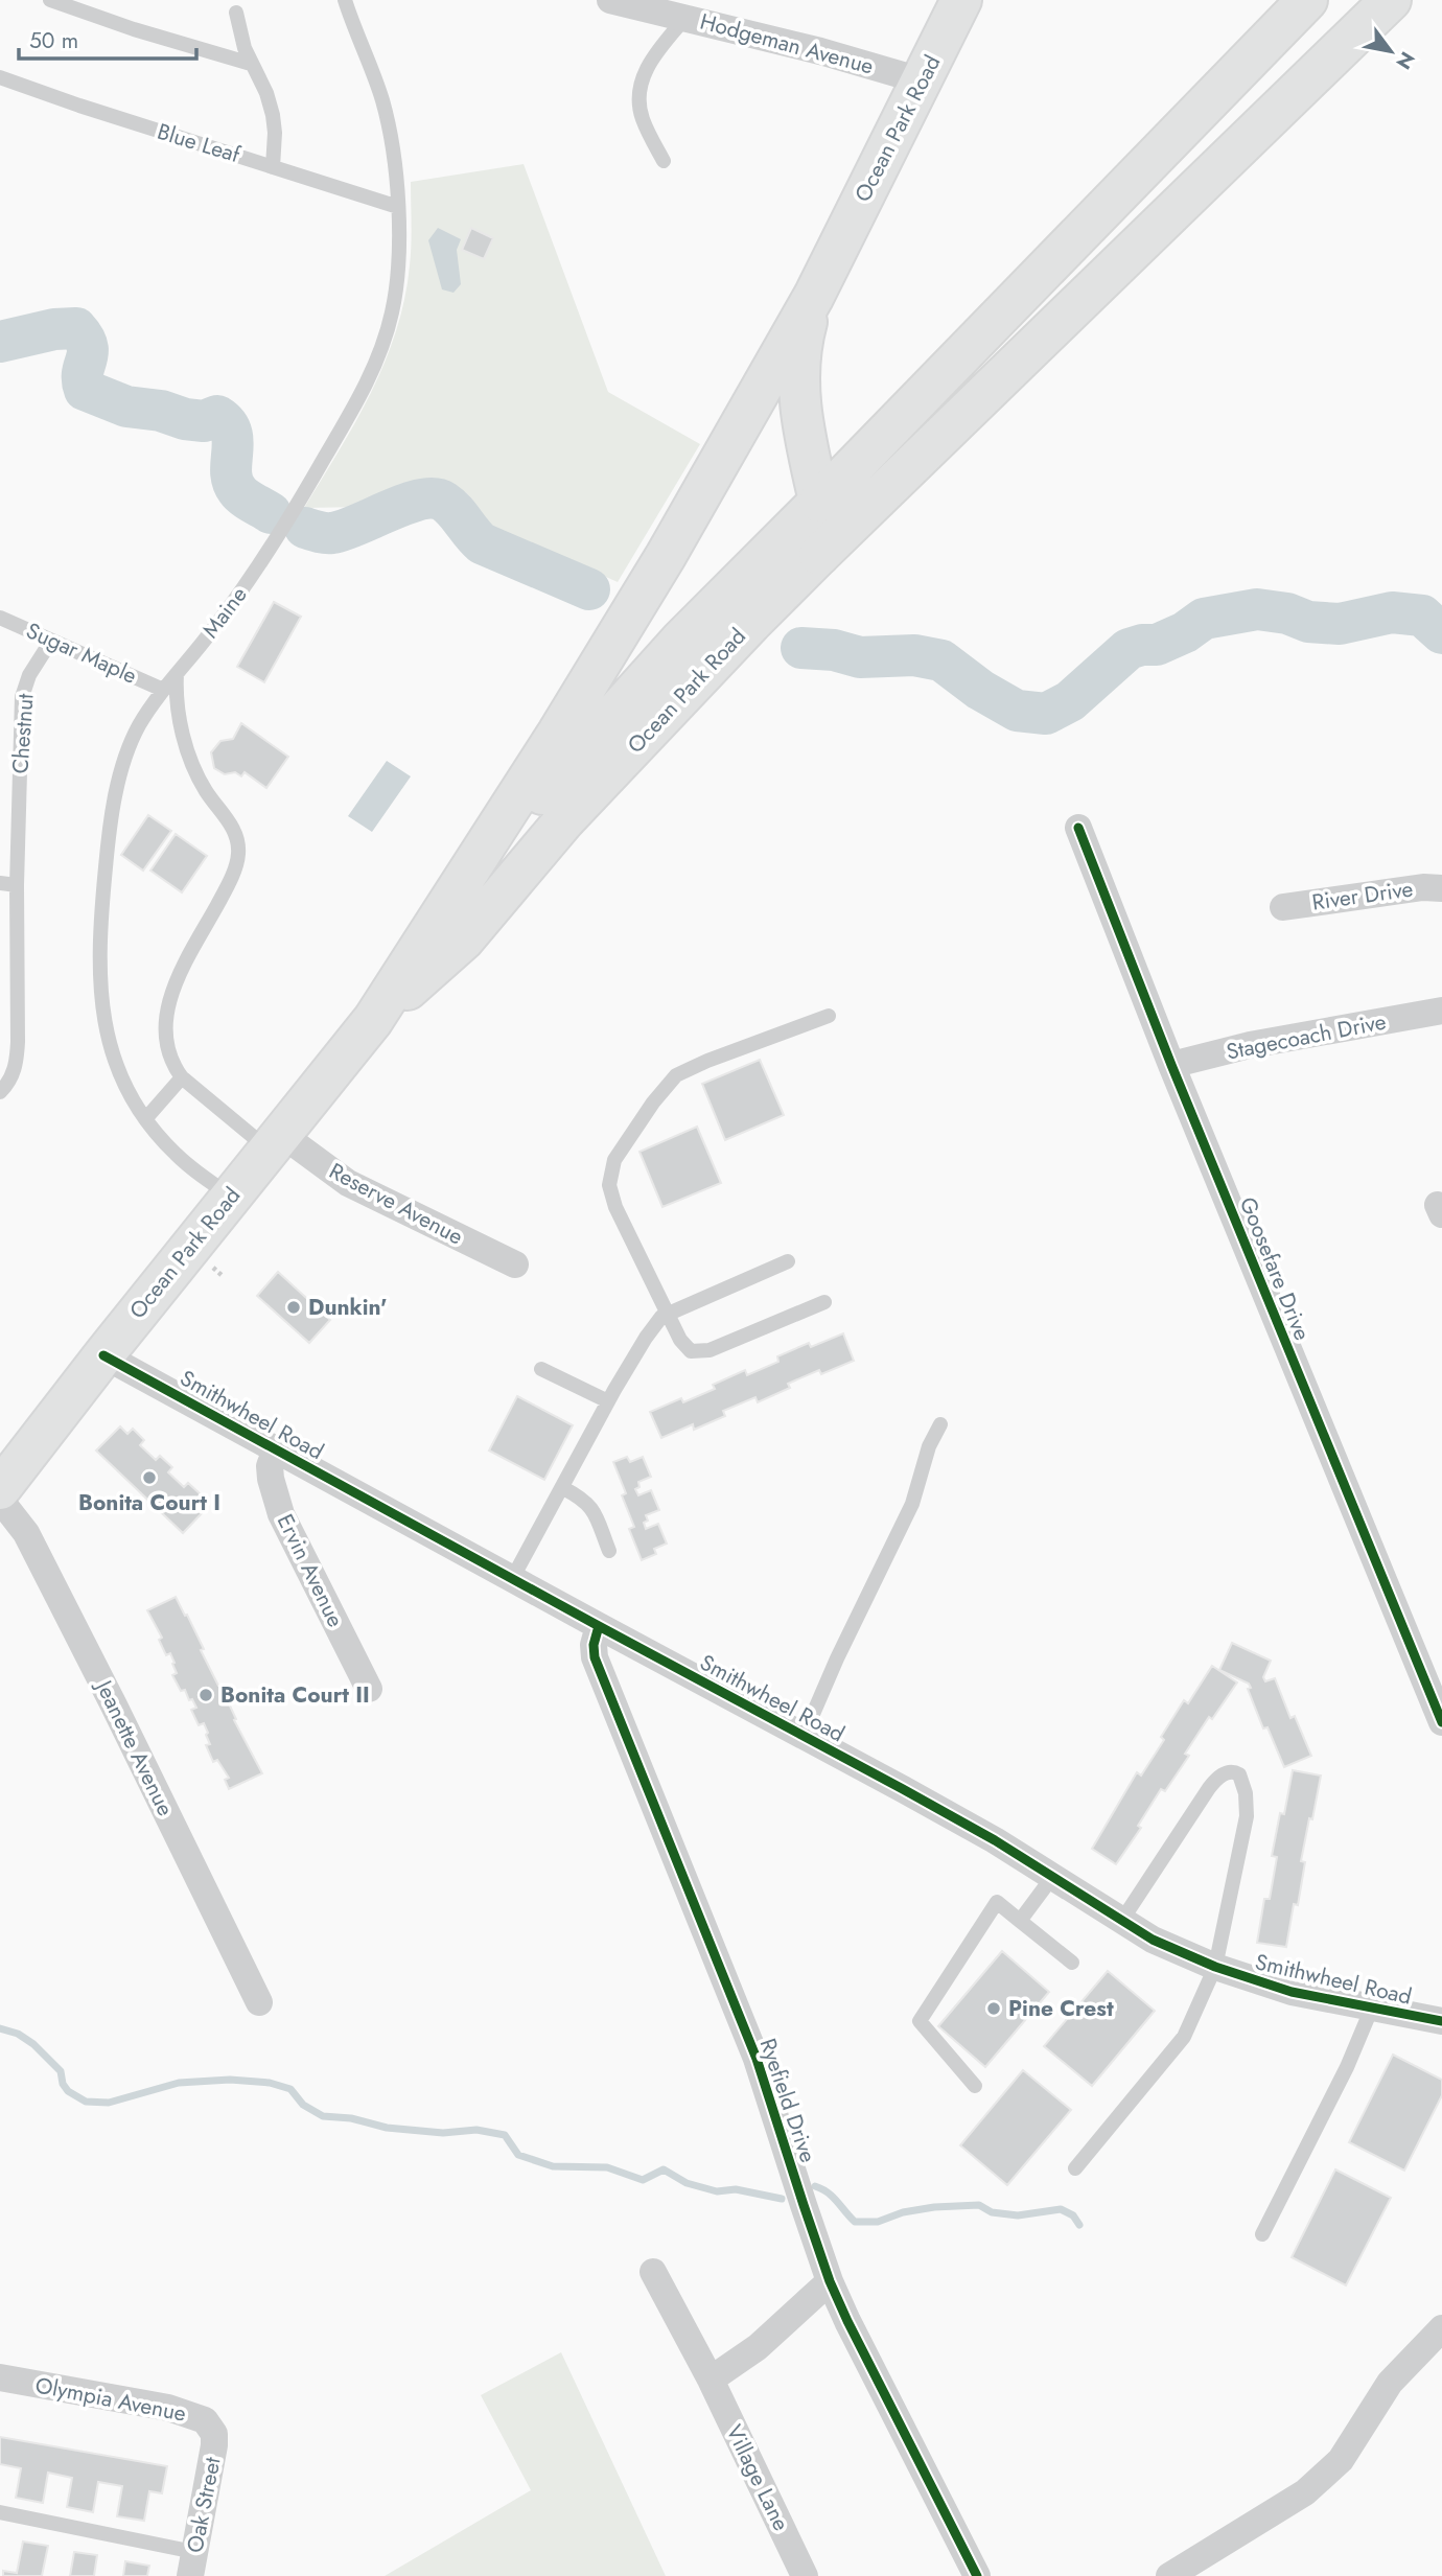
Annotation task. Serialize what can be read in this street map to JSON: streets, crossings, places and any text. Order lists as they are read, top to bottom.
{
  "streets": {
    "main road": ["Ocean Park Road"],
    "street": [
      "Hodgeman Avenue",
      "River Drive",
      "Stagecoach Drive",
      "Reserve Avenue",
      "Goosefare Drive",
      "Smithwheel Road",
      "Ervin Avenue",
      "Jeanette Avenue",
      "Ryefield Drive",
      "Olympia Avenue",
      "Village Lane",
      "Oak Street"
    ],
    "lane": [
      "Blue Leaf",
      "Maine",
      "Sugar Maple",
      "Chestnut"
    ]
  },
  "crossings": [
    ["Hodgeman Avenue", "Ocean Park Road"],
    ["Ocean Park Road", "Maine"],
    ["Ocean Park Road", "Reserve Avenue"],
    ["Ocean Park Road", "Smithwheel Road"],
    ["Blue Leaf", "Maine"],
    ["Maine", "Sugar Maple"],
    ["Sugar Maple", "Chestnut"],
    ["Stagecoach Drive", "Goosefare Drive"],
    ["Smithwheel Road", "Ervin Avenue"],
    ["Smithwheel Road", "Ryefield Drive"],
    ["Olympia Avenue", "Oak Street"]
  ],
  "places": [
    "Dunkin'",
    "Bonita Court I",
    "Bonita Court II",
    "Pine Crest"
  ],
  "scale_bar": "50 m",
  "north": "bottom right"
}
